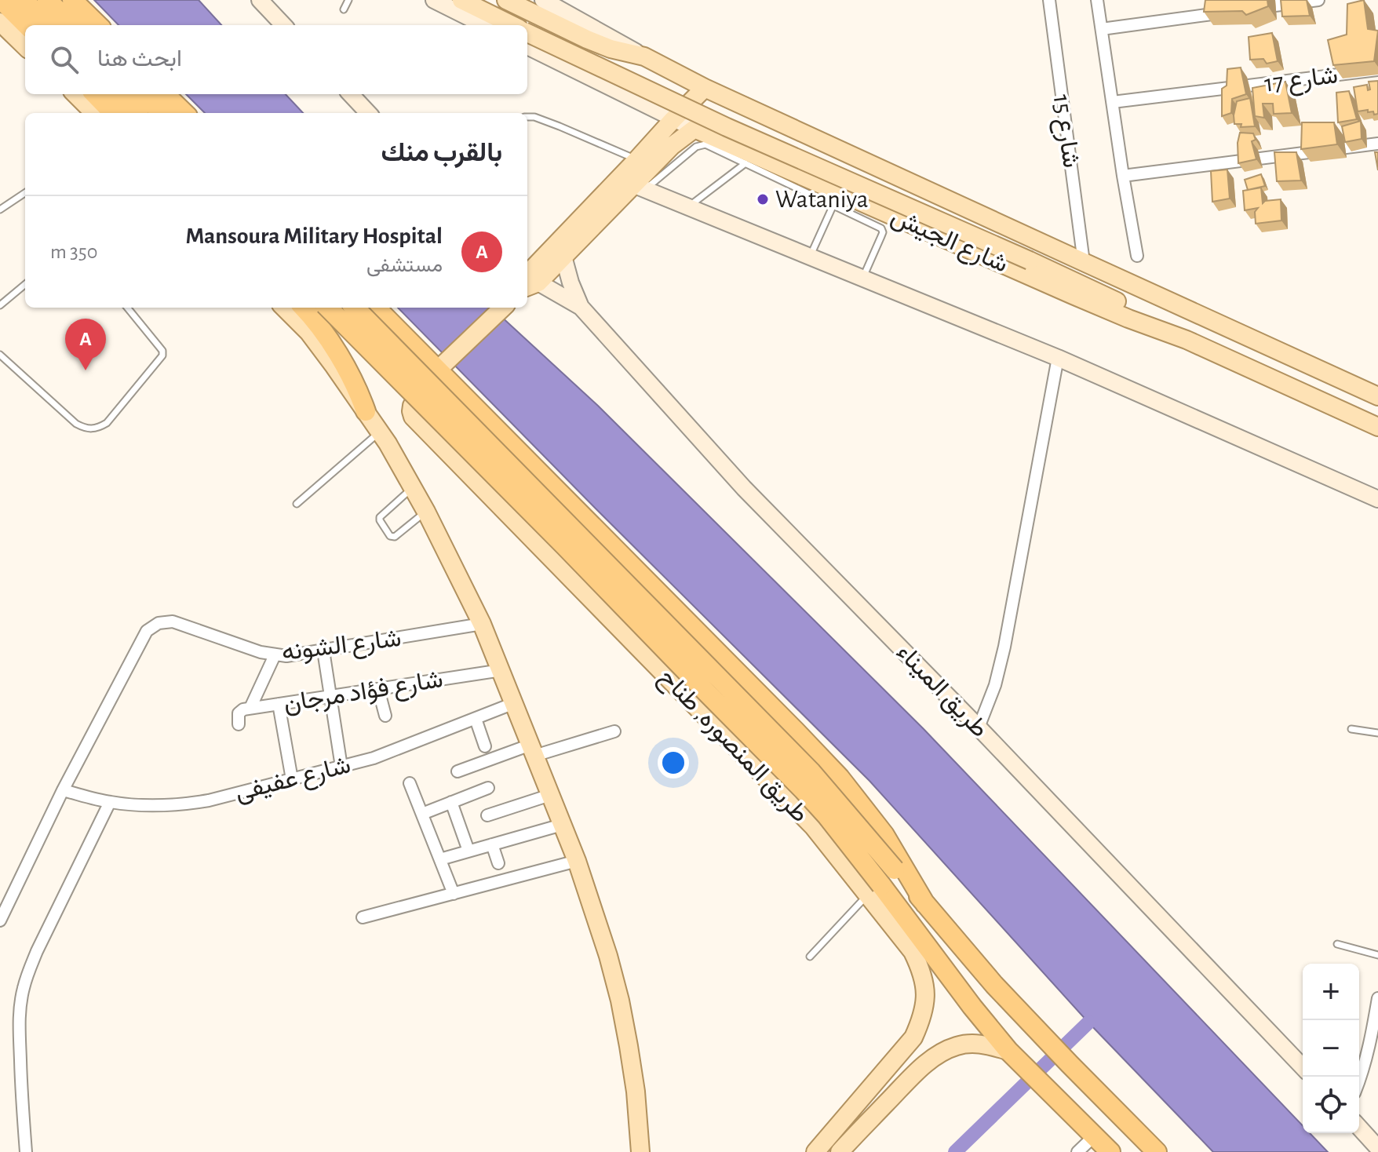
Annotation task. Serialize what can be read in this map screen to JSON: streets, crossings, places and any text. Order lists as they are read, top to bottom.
{
  "streets": {
    "main road": ["شارع الجيش", "طريق المنصوره, طناح"],
    "street": [
      "شارع 17",
      "شارع 15",
      "شارع الشونه",
      "طريق الميناء",
      "شارع فؤاد مرجان",
      "شارع عفيفى"
    ]
  },
  "crossings": [
    ["شارع 15", "شارع الجيش"],
    ["شارع الشونه", "شارع عفيفى"]
  ],
  "places": ["Wataniya"],
  "page": {
    "search": "ابحث هنا",
    "heading": "بالقرب منك",
    "list": [
      {
        "mark": "A",
        "name": "Mansoura Military Hospital",
        "note": "مستشفى",
        "value": "350 m"
      }
    ],
    "pins": "A",
    "map_buttons": ["+", "−"]
  }
}
